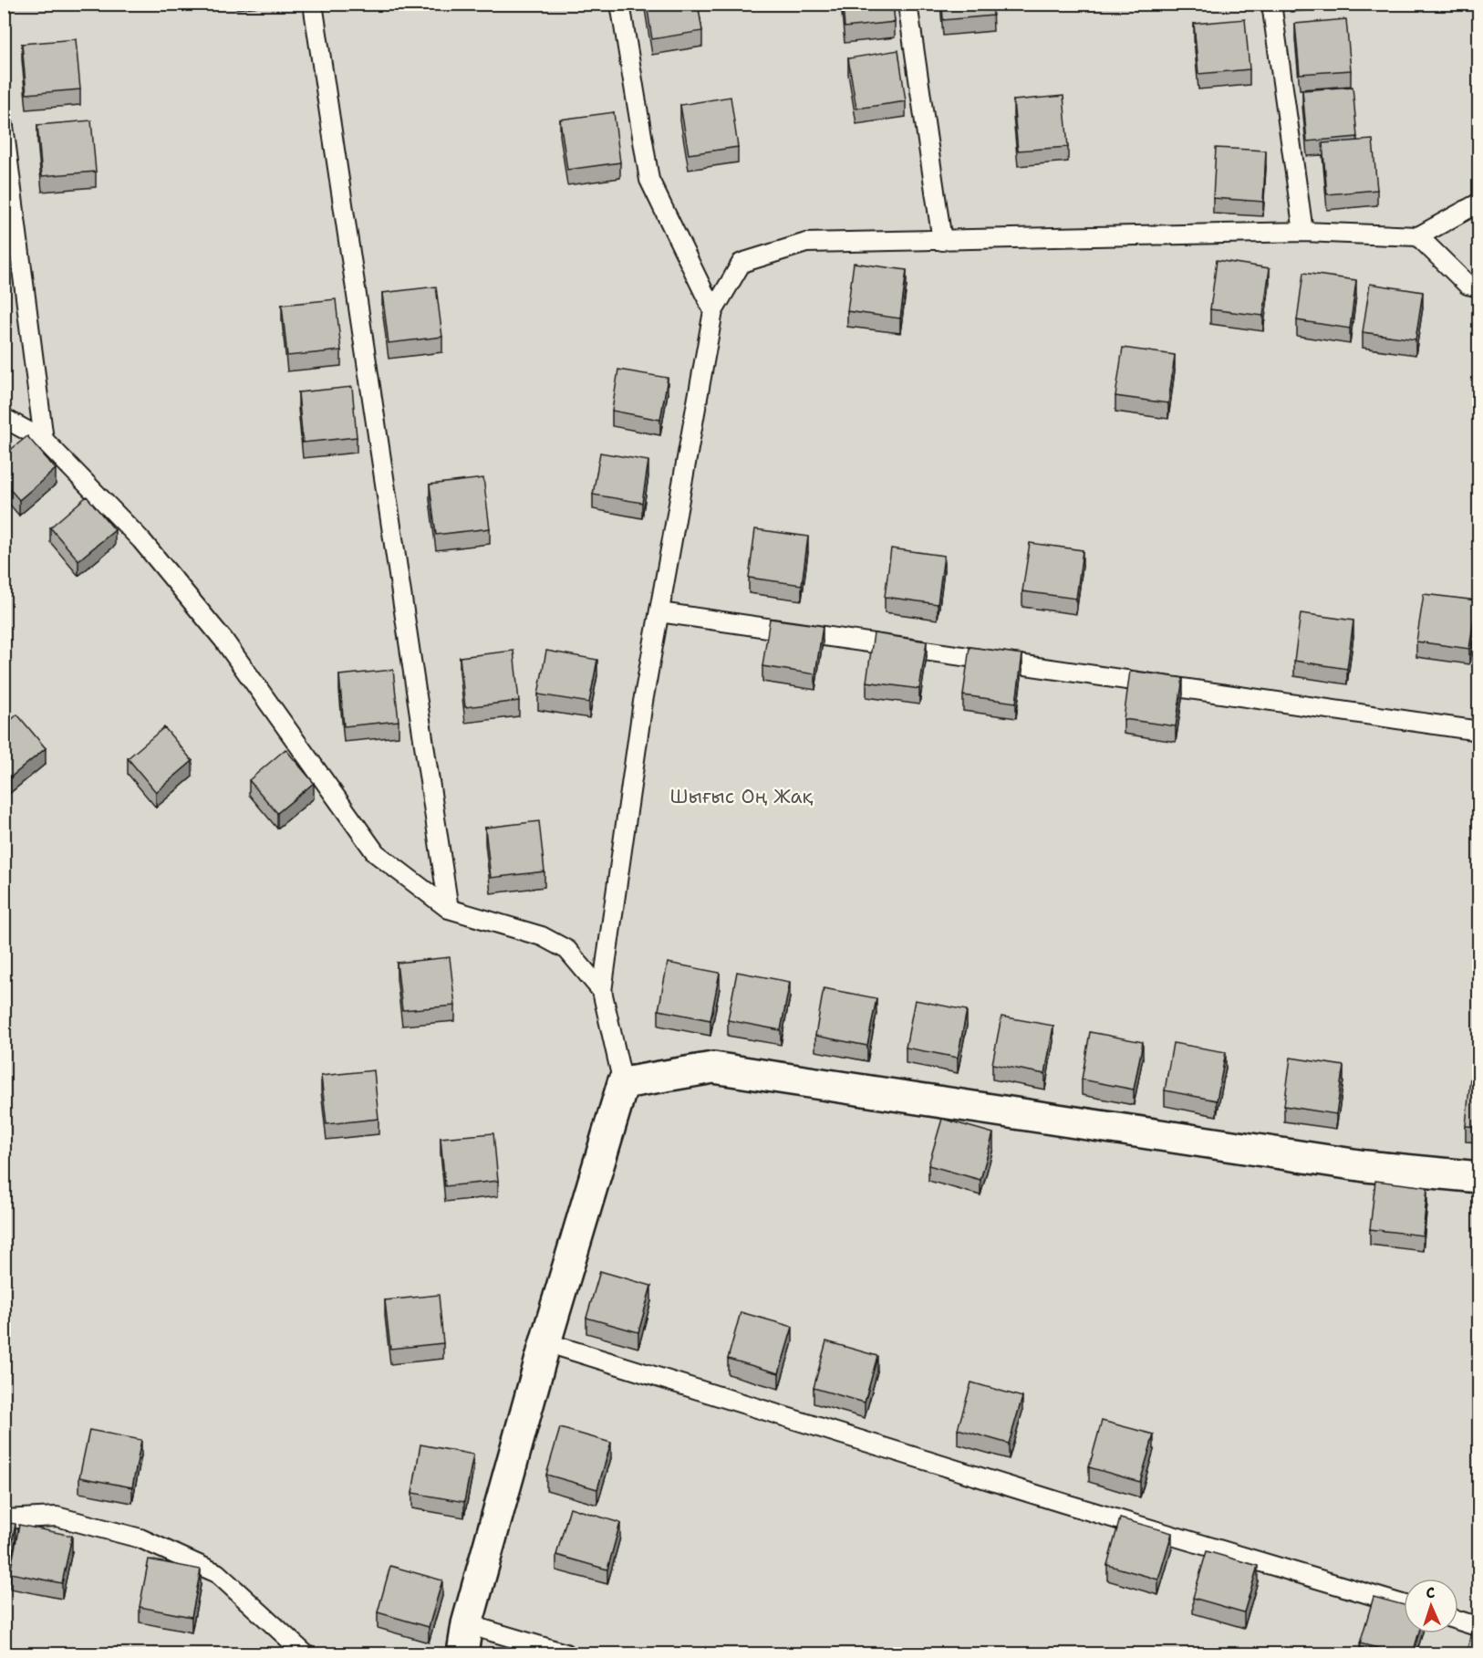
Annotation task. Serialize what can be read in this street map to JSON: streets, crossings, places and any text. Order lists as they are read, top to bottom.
{
  "parks": ["Шығыс Оң Жақ"],
  "north": "top"
}
